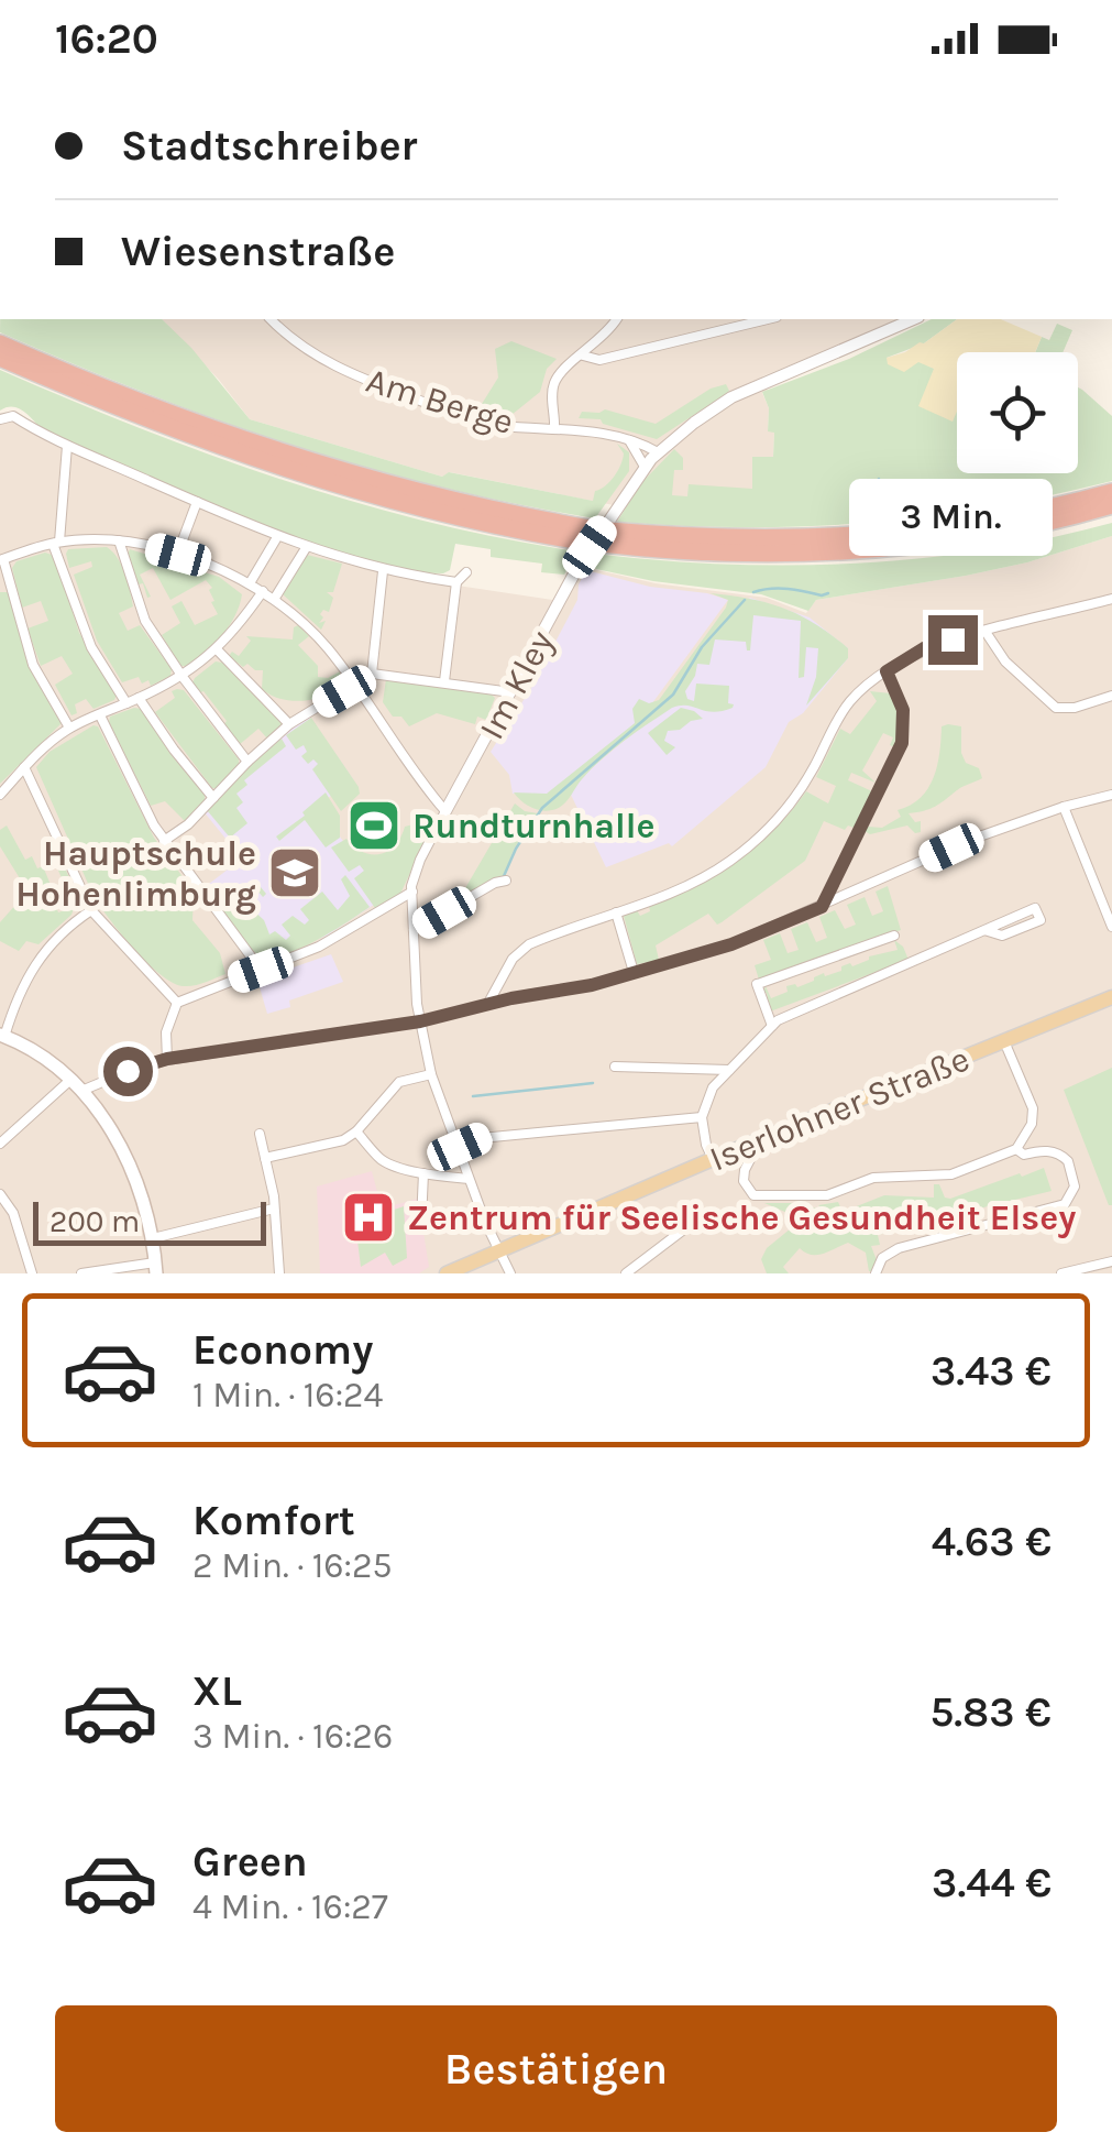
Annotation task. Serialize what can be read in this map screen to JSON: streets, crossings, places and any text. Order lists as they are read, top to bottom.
{
  "streets": {
    "main road": ["Iserlohner Straße"],
    "street": ["Am Berge", "Im Kley"]
  },
  "crossings": [
    ["Am Berge", "Im Kley"],
    ["Im Kley", "Iserlohner Straße"]
  ],
  "places": {
    "sports": ["Rundturnhalle"],
    "school or university": ["Hauptschule Hohenlimburg"],
    "hospital": ["Zentrum für Seelische Gesundheit Elsey"]
  },
  "scale_bar": "200 m",
  "page": {
    "status": "16:20",
    "banner": ["Stadtschreiber", "Wiesenstraße"],
    "bubble": "3 Min.",
    "scale": "200 m",
    "list": [
      {
        "name": "Economy",
        "note": "1 Min. · 16:24",
        "value": "3.43 €"
      },
      {
        "name": "Komfort",
        "note": "2 Min. · 16:25",
        "value": "4.63 €"
      },
      {
        "name": "XL",
        "note": "3 Min. · 16:26",
        "value": "5.83 €"
      },
      {
        "name": "Green",
        "note": "4 Min. · 16:27",
        "value": "3.44 €"
      }
    ],
    "buttons": "Bestätigen"
  }
}
